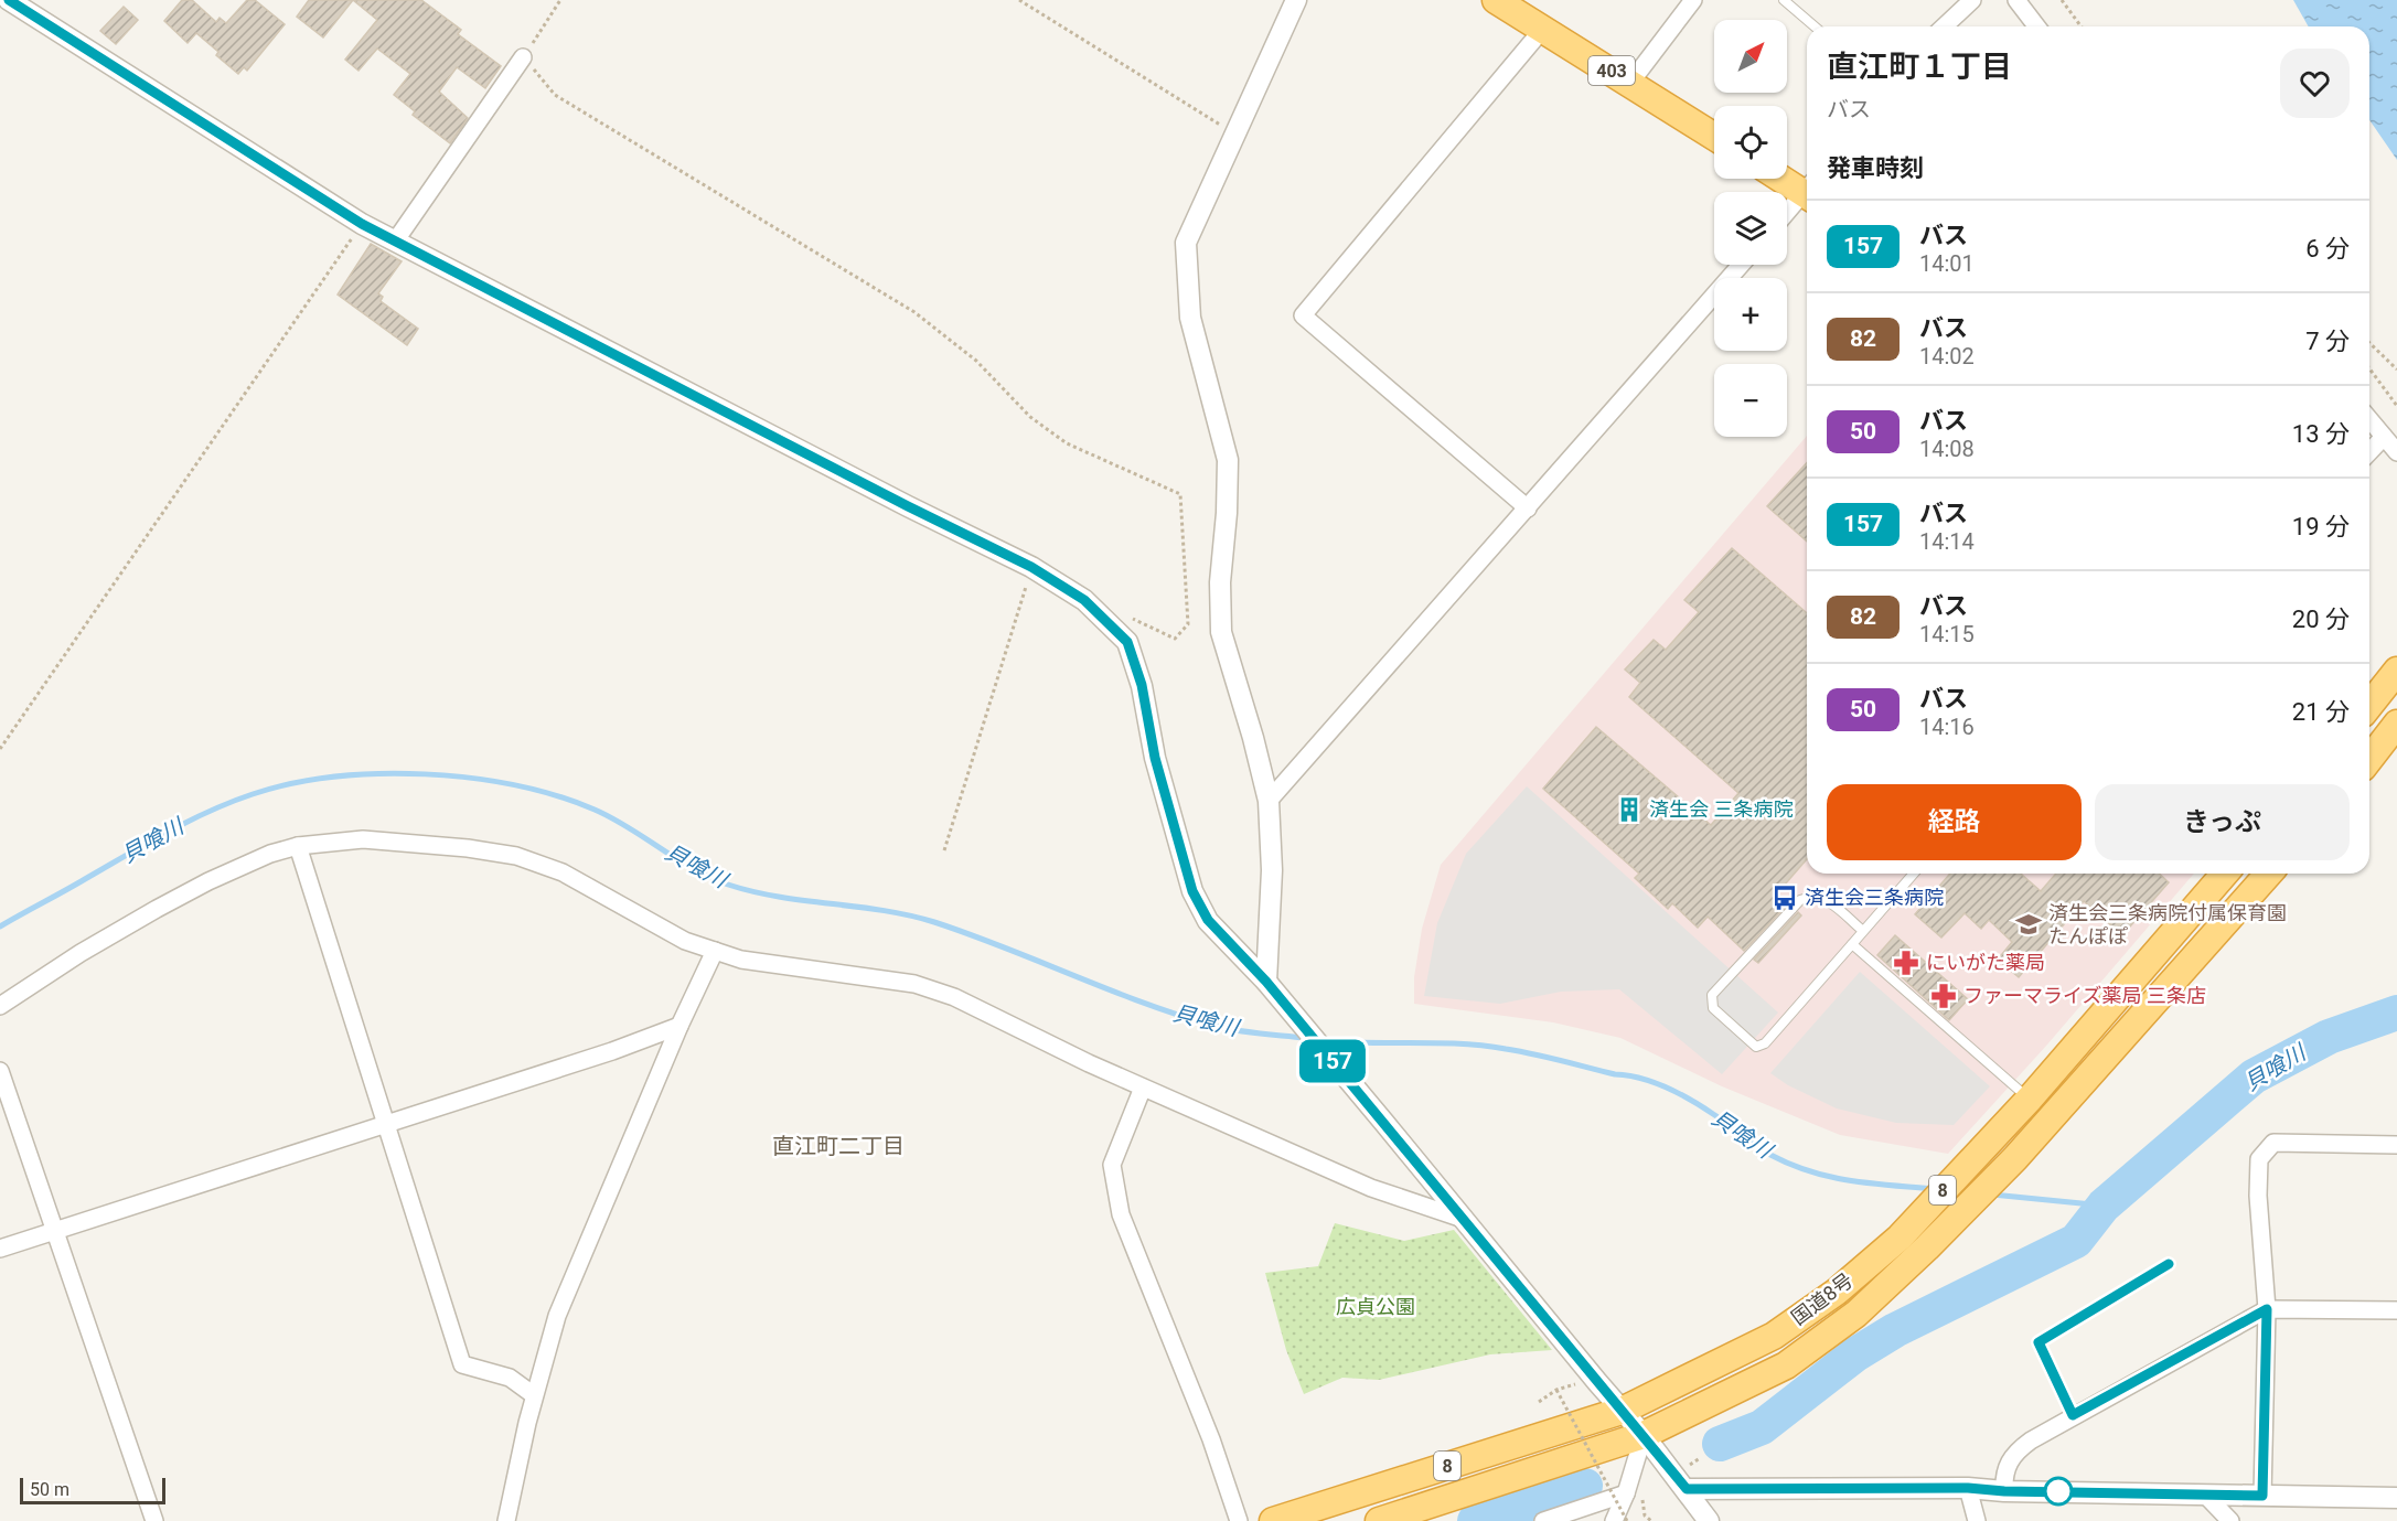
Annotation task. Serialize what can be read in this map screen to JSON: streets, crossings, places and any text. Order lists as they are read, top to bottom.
{
  "streets": {
    "highway": ["403", "8", "国道8号"]
  },
  "districts": ["直江町二丁目"],
  "water": ["貝喰川"],
  "parks": ["広貞公園"],
  "places": {
    "building": ["済生会 三条病院"],
    "bus stop": ["済生会三条病院"],
    "school or university": ["済生会三条病院付属保育園 たんぽぽ"],
    "pharmacy": ["にいがた薬局", "ファーマライズ薬局 三条店"]
  },
  "lines": ["bus line 157"],
  "scale_bar": "50 m",
  "north": "top right",
  "page": {
    "on_map": "157",
    "map_buttons": ["+", "−"],
    "heading": [
      ["直江町１丁目", "バス"],
      "発車時刻"
    ],
    "list": [
      {
        "mark": "157",
        "name": "バス",
        "note": "14:01",
        "value": "6 分"
      },
      {
        "mark": "82",
        "name": "バス",
        "note": "14:02",
        "value": "7 分"
      },
      {
        "mark": "50",
        "name": "バス",
        "note": "14:08",
        "value": "13 分"
      },
      {
        "mark": "157",
        "name": "バス",
        "note": "14:14",
        "value": "19 分"
      },
      {
        "mark": "82",
        "name": "バス",
        "note": "14:15",
        "value": "20 分"
      },
      {
        "mark": "50",
        "name": "バス",
        "note": "14:16",
        "value": "21 分"
      }
    ],
    "buttons": ["経路", "きっぷ"],
    "scale": "50 m"
  }
}
